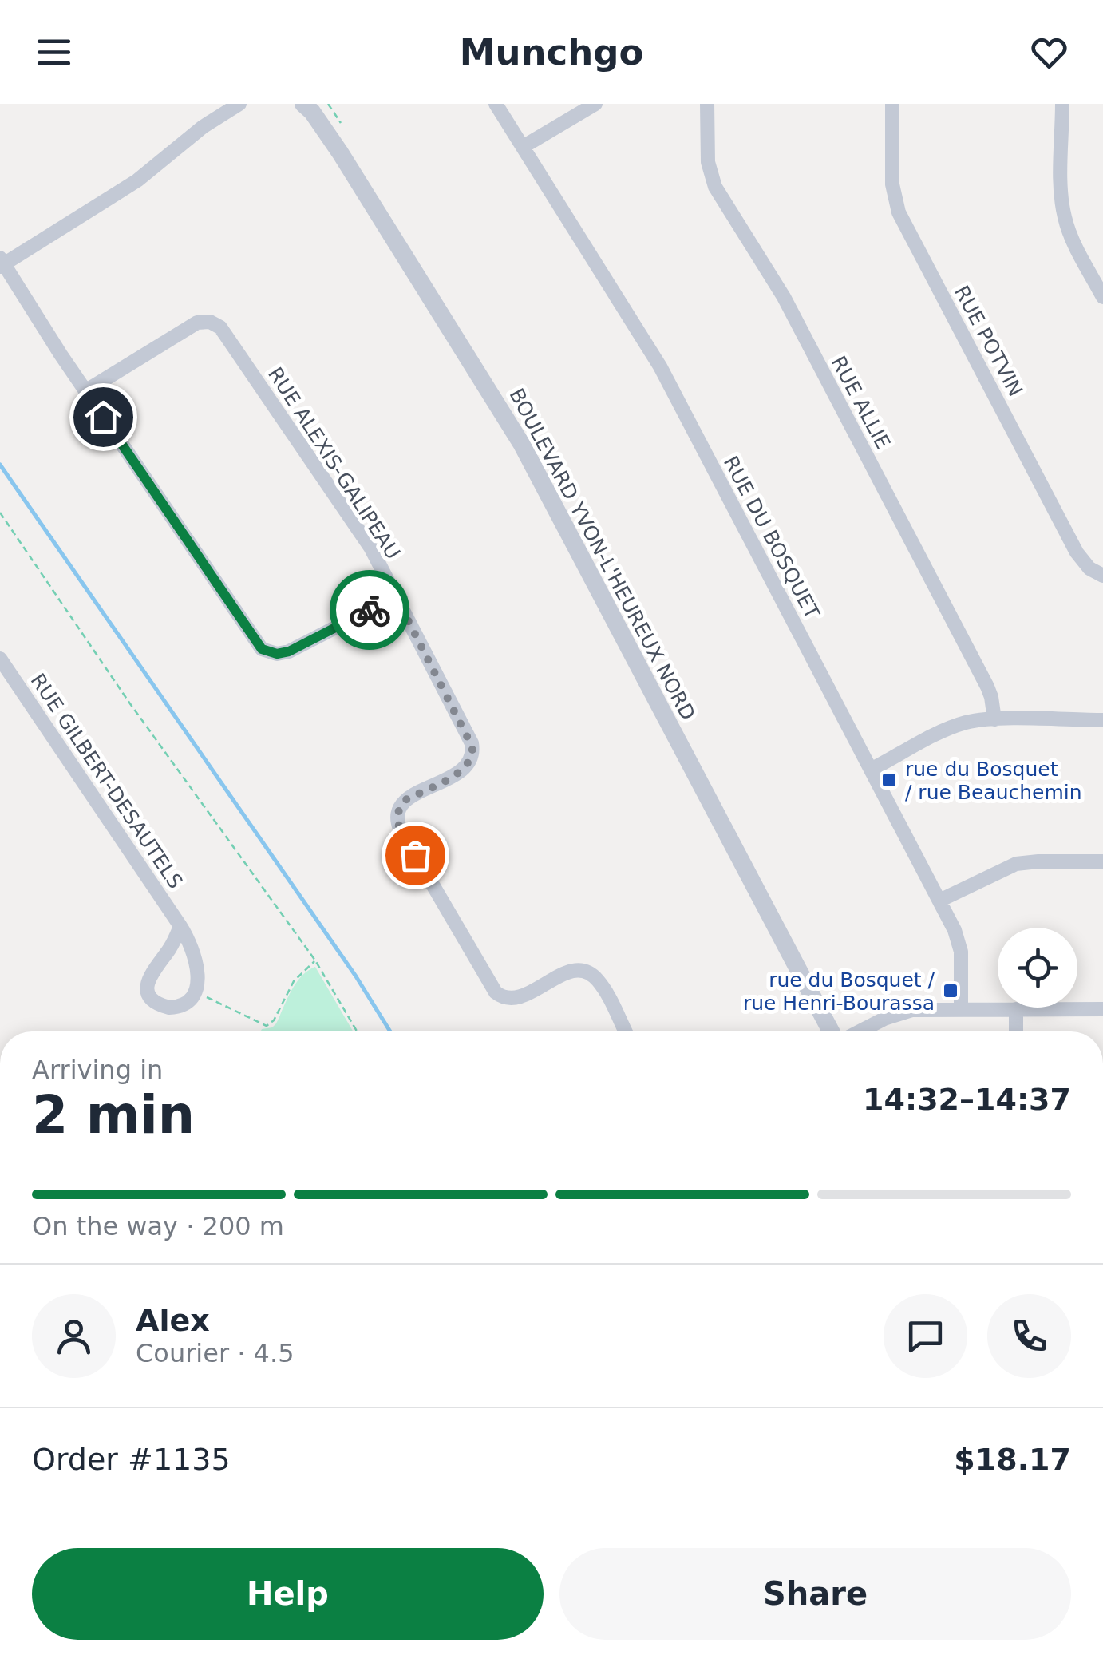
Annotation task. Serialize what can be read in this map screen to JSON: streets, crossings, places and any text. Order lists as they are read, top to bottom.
{
  "streets": {
    "street": [
      "RUE POTVIN",
      "RUE ALLIE",
      "RUE ALEXIS-GALIPEAU",
      "RUE DU BOSQUET",
      "BOULEVARD YVON-L'HEUREUX NORD",
      "RUE GILBERT-DESAUTELS"
    ]
  },
  "places": {
    "transit": ["rue du Bosquet / rue Beauchemin", "rue du Bosquet / rue Henri-Bourassa"]
  },
  "page": {
    "header": "Munchgo",
    "heading": ["2 min", "Arriving in", "14:32–14:37"],
    "panel": [
      "Alex",
      "Courier · 4.5",
      "Order #1135",
      "$18.17"
    ],
    "bar": "On the way · 200 m",
    "buttons": ["Help", "Share"]
  }
}
